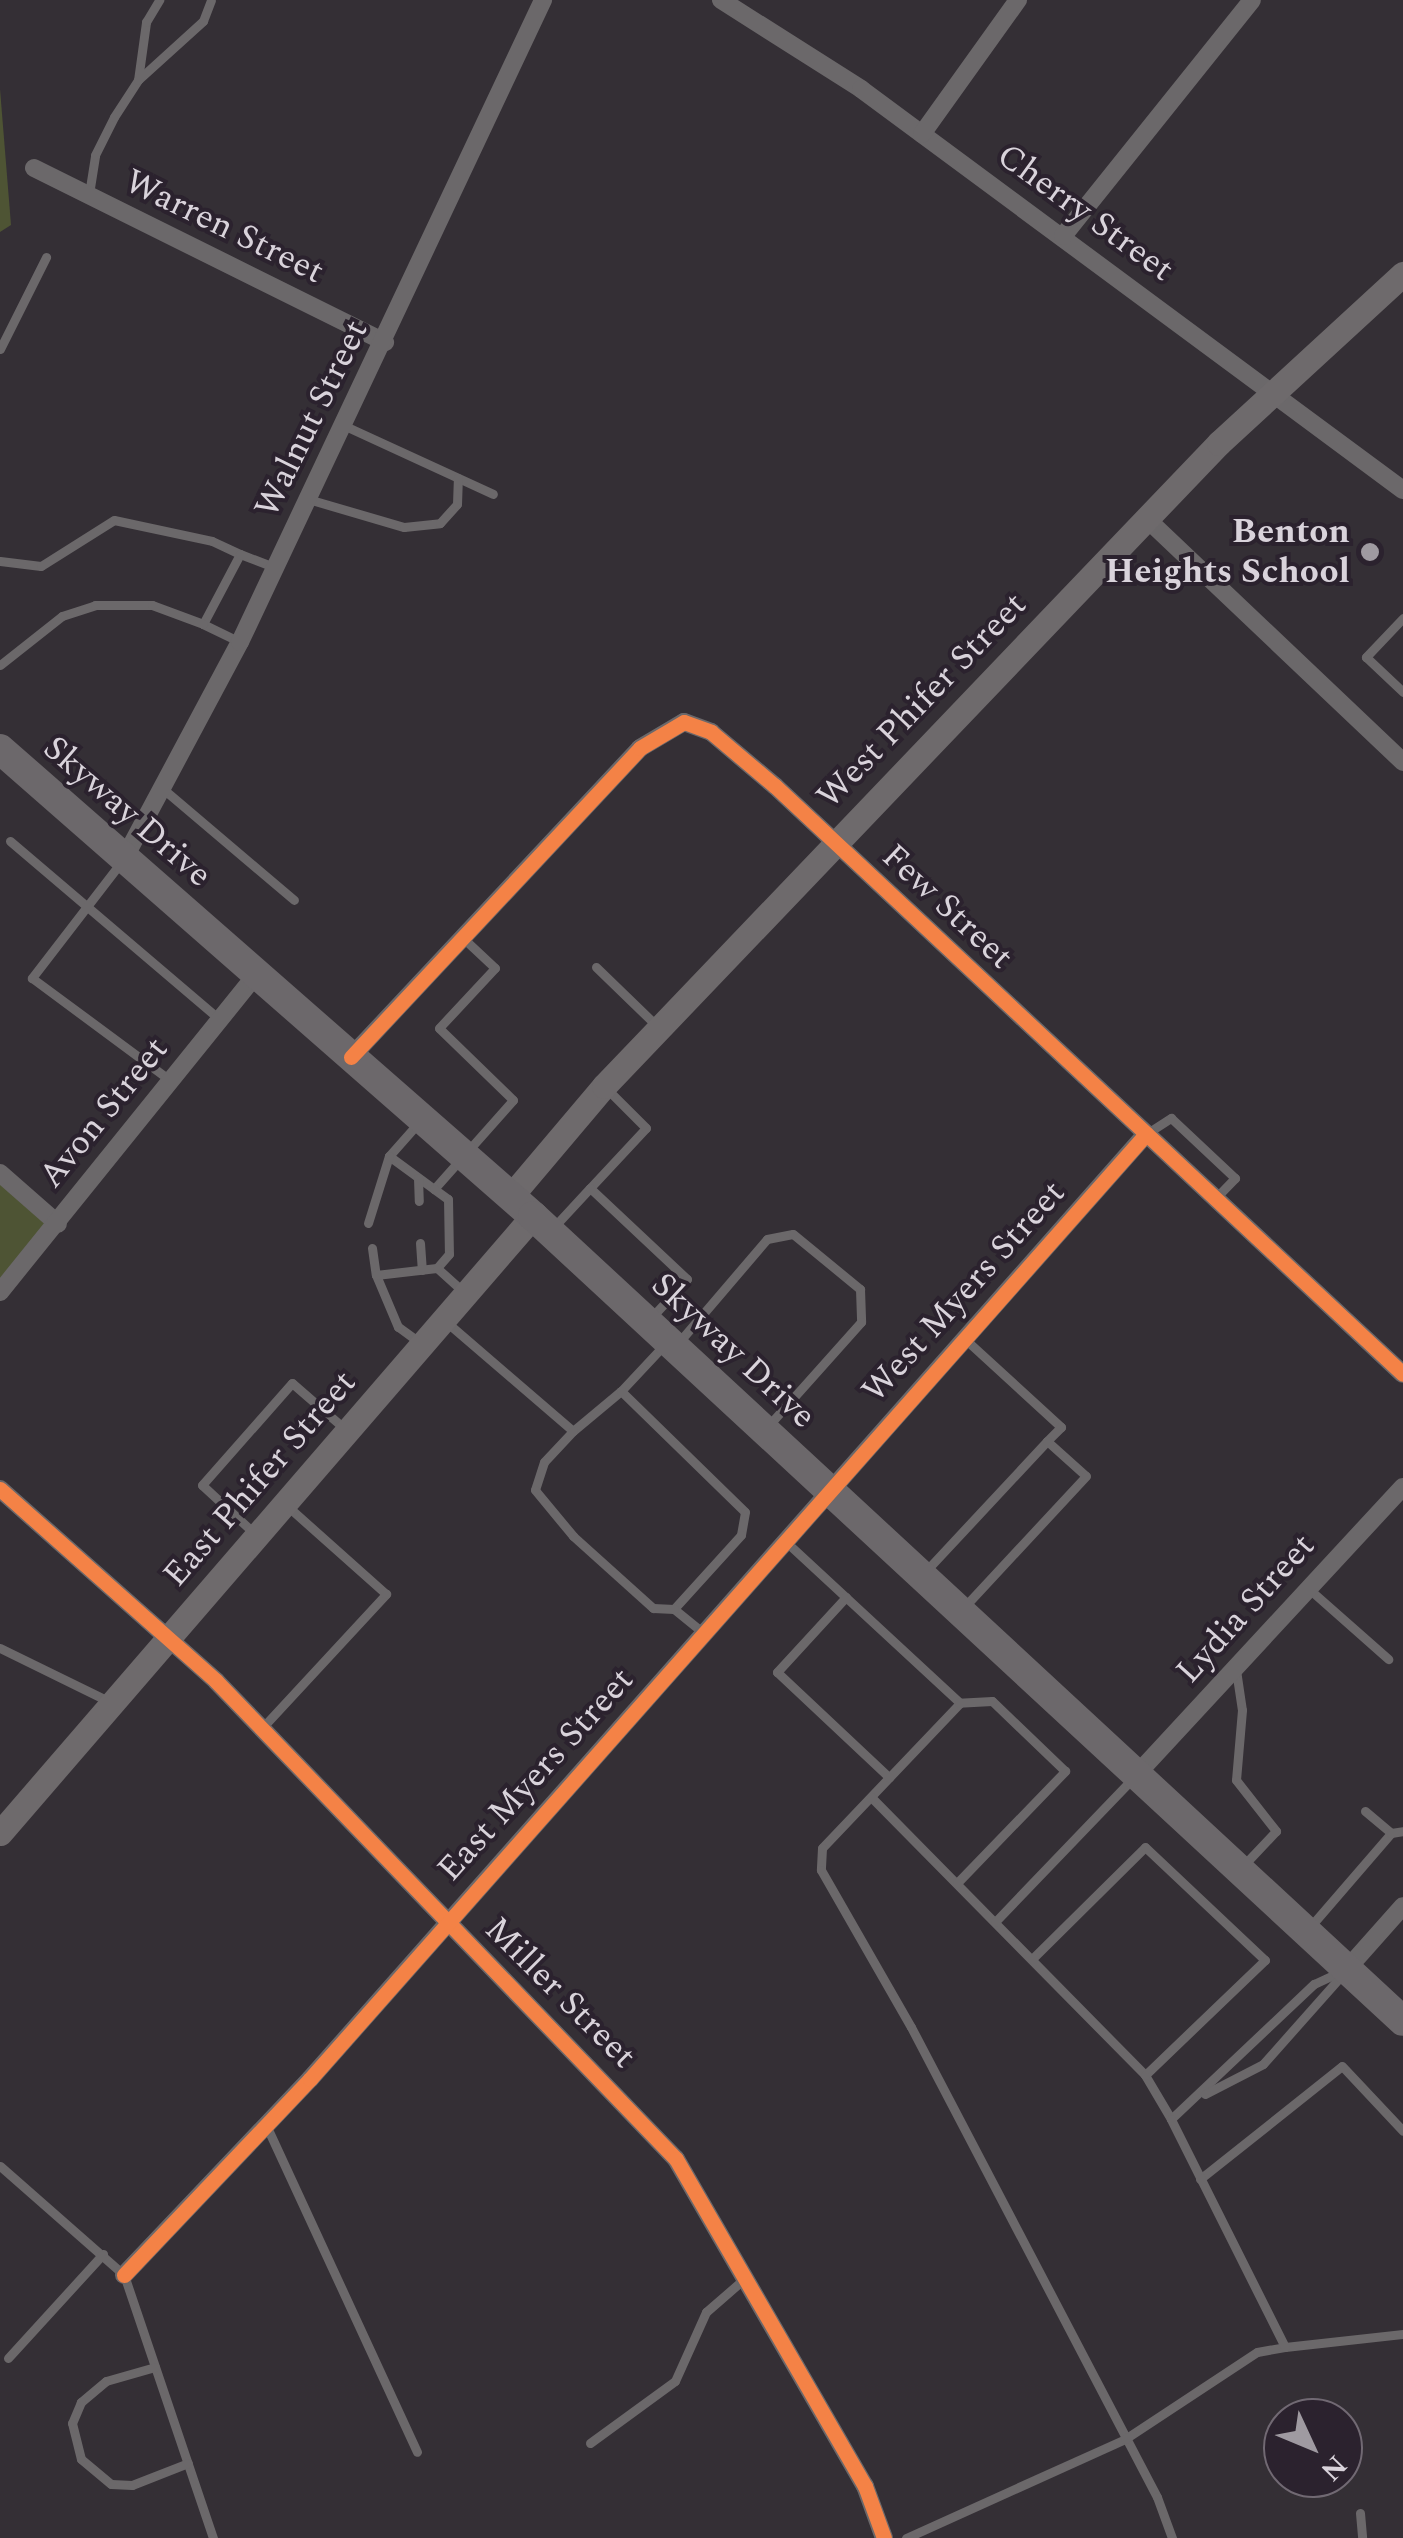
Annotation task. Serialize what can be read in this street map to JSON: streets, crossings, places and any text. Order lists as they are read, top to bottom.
{
  "streets": {
    "main road": ["Skyway Drive"],
    "street": [
      "Cherry Street",
      "Warren Street",
      "Walnut Street",
      "West Phifer Street",
      "Few Street",
      "Avon Street",
      "West Myers Street",
      "East Phifer Street",
      "Lydia Street",
      "East Myers Street",
      "Miller Street"
    ]
  },
  "crossings": [
    ["Cherry Street", "West Phifer Street"],
    ["Warren Street", "Walnut Street"],
    ["Walnut Street", "Skyway Drive"],
    ["West Phifer Street", "Skyway Drive"],
    ["West Phifer Street", "Few Street"],
    ["West Phifer Street", "East Phifer Street"],
    ["Skyway Drive", "Few Street"],
    ["Skyway Drive", "Avon Street"],
    ["Skyway Drive", "West Myers Street"],
    ["Skyway Drive", "East Phifer Street"],
    ["Skyway Drive", "Lydia Street"],
    ["Skyway Drive", "East Myers Street"],
    ["Few Street", "West Myers Street"],
    ["West Myers Street", "East Myers Street"],
    ["East Phifer Street", "Miller Street"],
    ["East Myers Street", "Miller Street"]
  ],
  "places": ["Benton Heights School"],
  "north": "bottom right"
}
